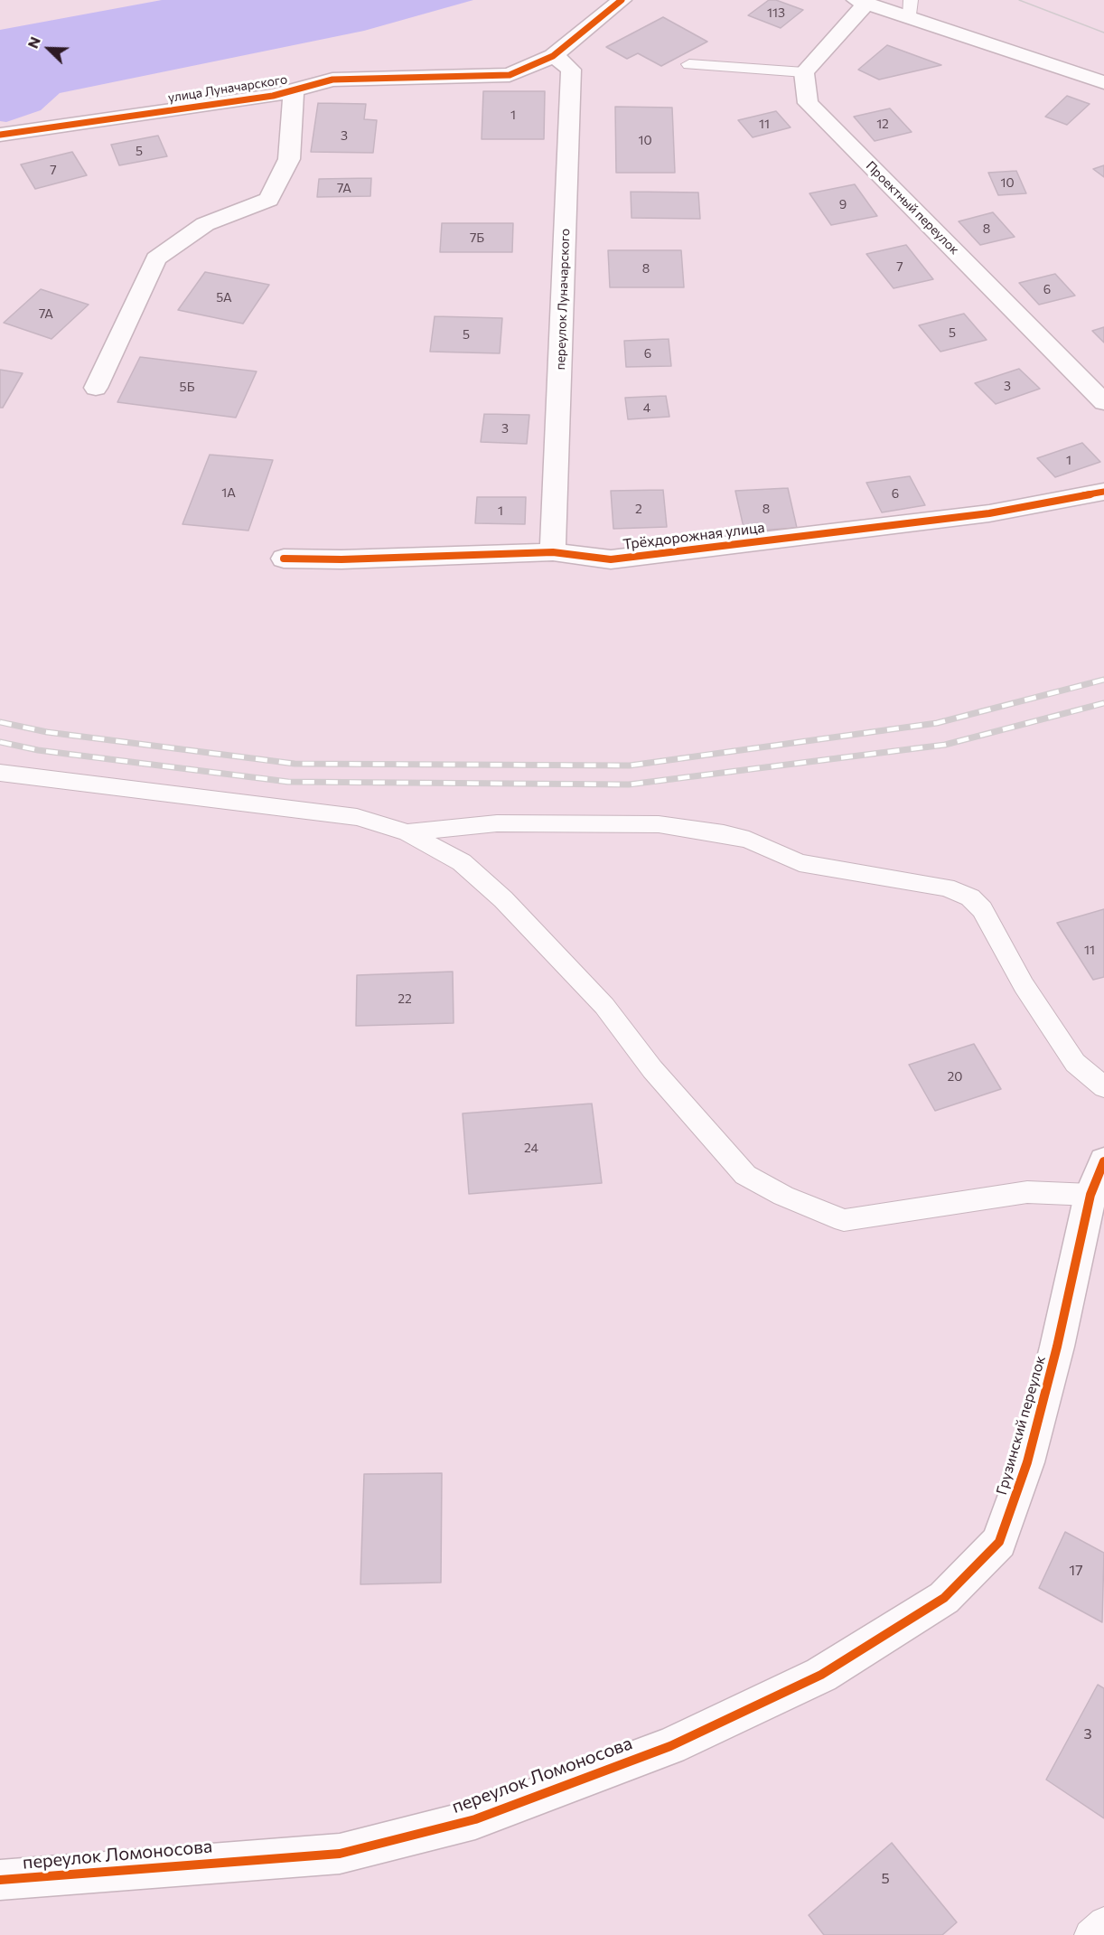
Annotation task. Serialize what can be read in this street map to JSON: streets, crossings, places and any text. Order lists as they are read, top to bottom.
{
  "streets": {
    "street": [
      "улица Луначарского",
      "Проектный переулок",
      "переулок Луначарского",
      "Трёхдорожная улица",
      "Грузинский переулок",
      "переулок Ломоносова"
    ]
  },
  "crossings": [
    ["улица Луначарского", "переулок Луначарского"],
    ["переулок Луначарского", "Трёхдорожная улица"],
    ["Грузинский переулок", "переулок Ломоносова"]
  ],
  "house_numbers": [
    "113",
    "1",
    "11",
    "12",
    "3",
    "10",
    "5",
    "7",
    "10",
    "7А",
    "9",
    "8",
    "7Б",
    "7",
    "8",
    "6",
    "5А",
    "7А",
    "5",
    "5",
    "6",
    "3",
    "5Б",
    "4",
    "3",
    "1",
    "1А",
    "6",
    "2",
    "8",
    "1",
    "11",
    "22",
    "20",
    "24",
    "17",
    "3",
    "5"
  ],
  "north": "top left"
}
